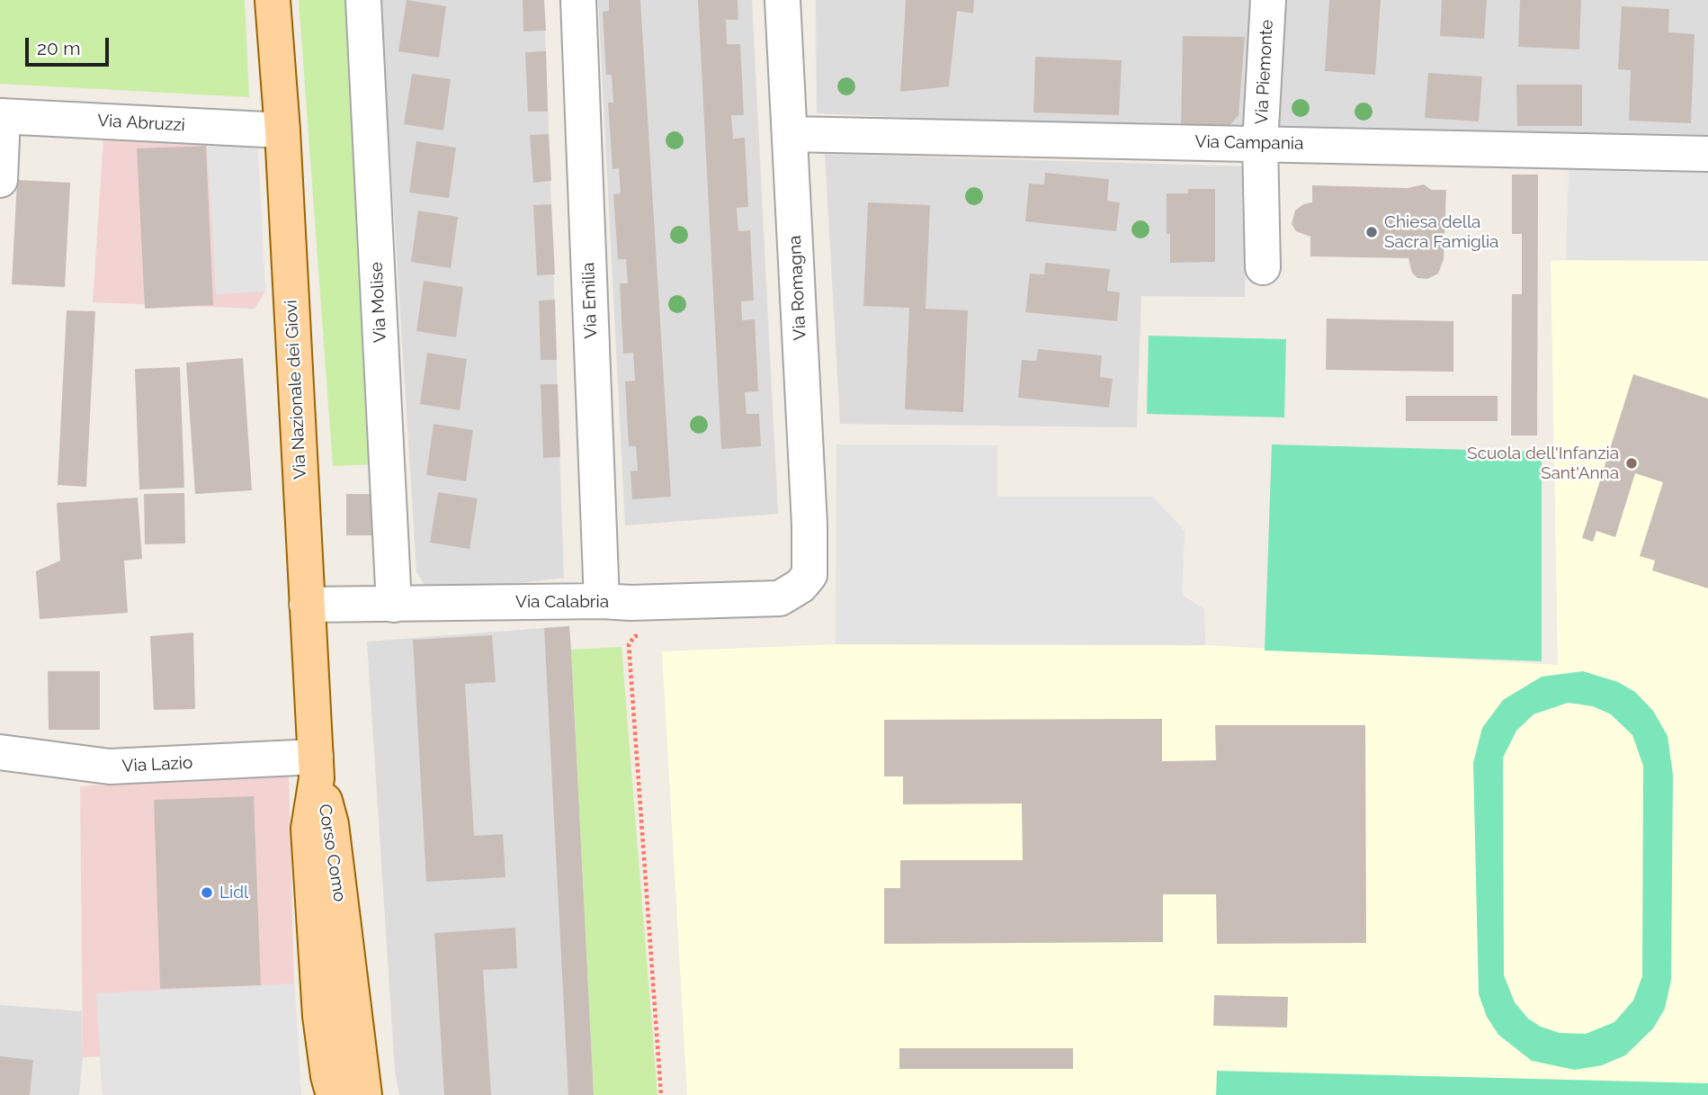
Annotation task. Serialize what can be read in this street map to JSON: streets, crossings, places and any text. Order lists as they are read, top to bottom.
{
  "streets": {
    "main road": ["Via Nazionale dei Giovi", "Corso Como"],
    "street": [
      "Via Piemonte",
      "Via Abruzzi",
      "Via Campania",
      "Via Romagna",
      "Via Emilia",
      "Via Molise",
      "Via Calabria",
      "Via Lazio"
    ]
  },
  "crossings": [
    ["Via Piemonte", "Via Campania"],
    ["Via Abruzzi", "Via Nazionale dei Giovi"],
    ["Via Campania", "Via Romagna"],
    ["Via Romagna", "Via Calabria"],
    ["Via Emilia", "Via Calabria"],
    ["Via Molise", "Via Calabria"],
    ["Via Nazionale dei Giovi", "Via Calabria"],
    ["Via Nazionale dei Giovi", "Via Lazio"],
    ["Via Nazionale dei Giovi", "Corso Como"],
    ["Via Lazio", "Corso Como"]
  ],
  "places": ["Chiesa della Sacra Famiglia", "Scuola dell'Infanzia Sant'Anna", "Lidl"],
  "scale_bar": "20 m"
}
